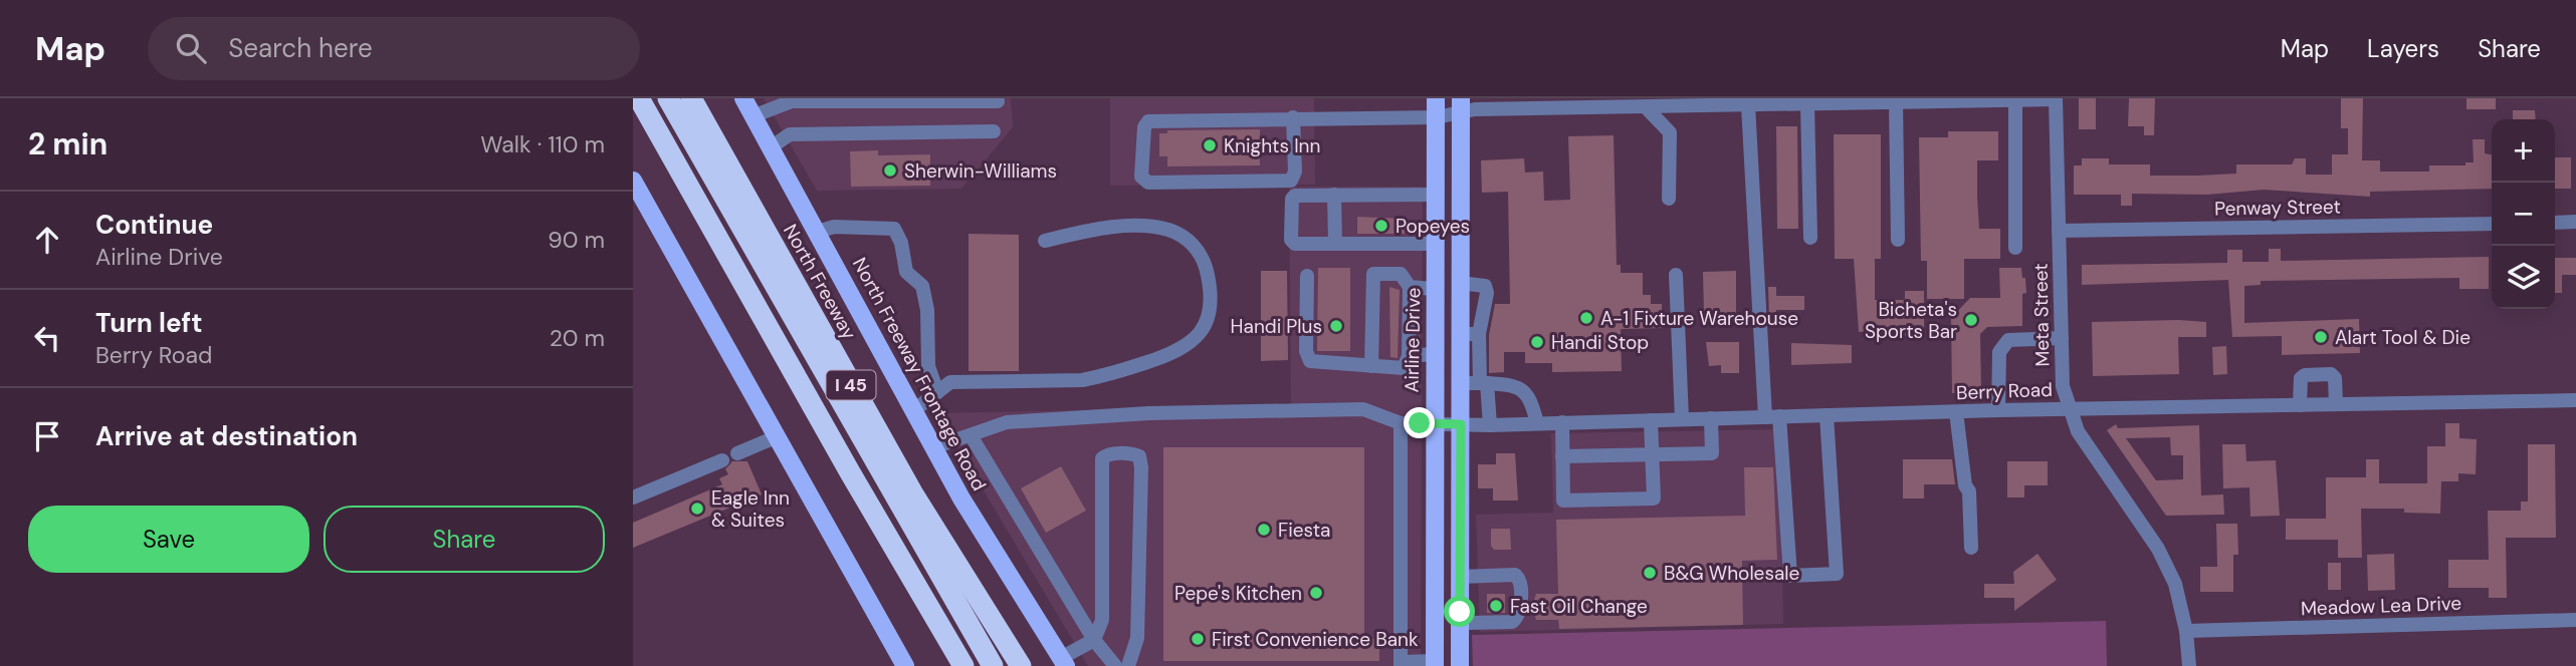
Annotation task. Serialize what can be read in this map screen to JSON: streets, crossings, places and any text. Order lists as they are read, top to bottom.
{
  "streets": {
    "highway": ["North Freeway", "I 45"],
    "main road": ["Airline Drive", "North Freeway Frontage Road"],
    "street": [
      "Penway Street",
      "Meta Street",
      "Berry Road",
      "Meadow Lea Drive"
    ]
  },
  "crossings": [
    ["Penway Street", "Meta Street"],
    ["Meta Street", "Berry Road"],
    ["Meta Street", "Meadow Lea Drive"],
    ["Airline Drive", "Berry Road"]
  ],
  "places": [
    "Knights Inn",
    "Sherwin-Williams",
    "Popeyes",
    "A-1 Fixture Warehouse",
    "Bicheta's Sports Bar",
    "Handi Plus",
    "Alart Tool & Die",
    "Handi Stop",
    "Eagle Inn & Suites",
    "Fiesta",
    "B&G Wholesale",
    "Pepe's Kitchen",
    "Fast Oil Change",
    "First Convenience Bank"
  ],
  "page": {
    "header": "Map",
    "search": "Search here",
    "nav": ["Map", "Layers", "Share"],
    "heading": ["2 min", "Walk · 110 m"],
    "map_buttons": ["+", "−"],
    "list": [
      ["Continue", "Airline Drive", "90 m"],
      ["Turn left", "Berry Road", "20 m"],
      "Arrive at destination"
    ],
    "buttons": ["Save", "Share"]
  }
}
